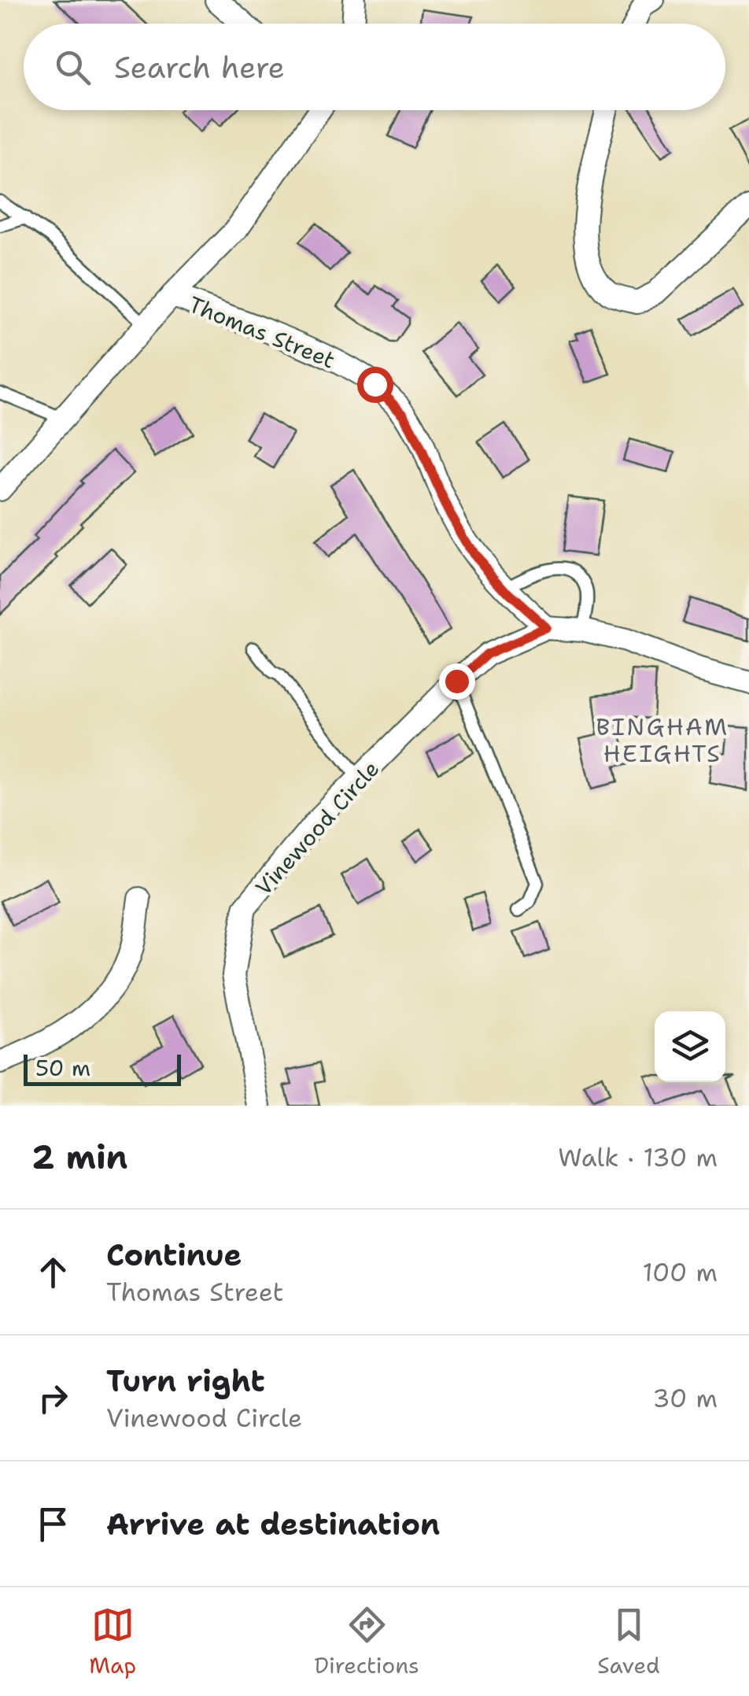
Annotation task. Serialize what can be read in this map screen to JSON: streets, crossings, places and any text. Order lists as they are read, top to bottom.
{
  "streets": {
    "street": ["Thomas Street", "Vinewood Circle"]
  },
  "crossings": [
    ["Thomas Street", "Vinewood Circle"]
  ],
  "districts": ["BINGHAM HEIGHTS"],
  "scale_bar": "50 m",
  "page": {
    "search": "Search here",
    "scale": "50 m",
    "heading": ["2 min", "Walk · 130 m"],
    "list": [
      ["Continue", "Thomas Street", "100 m"],
      ["Turn right", "Vinewood Circle", "30 m"],
      "Arrive at destination"
    ],
    "nav": ["Map", "Directions", "Saved"]
  }
}
